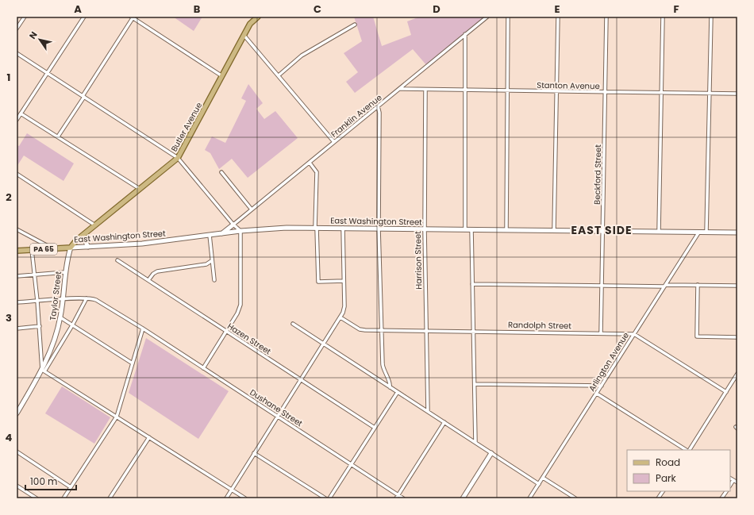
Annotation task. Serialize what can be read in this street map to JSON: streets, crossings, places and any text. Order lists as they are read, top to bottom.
{
  "streets": {
    "main road": [
      "Butler Avenue",
      "East Washington Street",
      "PA 65",
      "Taylor Street"
    ],
    "street": [
      "Stanton Avenue",
      "Franklin Avenue",
      "Beckford Street",
      "Harrison Street",
      "Randolph Street",
      "Hazen Street",
      "Arlington Avenue",
      "Dushane Street"
    ]
  },
  "crossings": [
    ["Stanton Avenue", "Franklin Avenue"],
    ["Stanton Avenue", "Beckford Street"],
    ["Stanton Avenue", "Harrison Street"],
    ["Butler Avenue", "East Washington Street"],
    ["Butler Avenue", "Taylor Street"],
    ["Beckford Street", "East Washington Street"],
    ["Beckford Street", "Randolph Street"],
    ["East Washington Street", "Harrison Street"],
    ["East Washington Street", "Taylor Street"],
    ["East Washington Street", "Arlington Avenue"],
    ["Harrison Street", "Randolph Street"],
    ["Taylor Street", "Dushane Street"],
    ["Randolph Street", "Arlington Avenue"]
  ],
  "districts": ["EAST SIDE"],
  "legend": ["Road", "Park"],
  "scale_bar": "100 m",
  "north": "top left",
  "grid": {
    "columns": [
      "A",
      "B",
      "C",
      "D",
      "E",
      "F"
    ],
    "rows": [
      "1",
      "2",
      "3",
      "4"
    ]
  }
}
